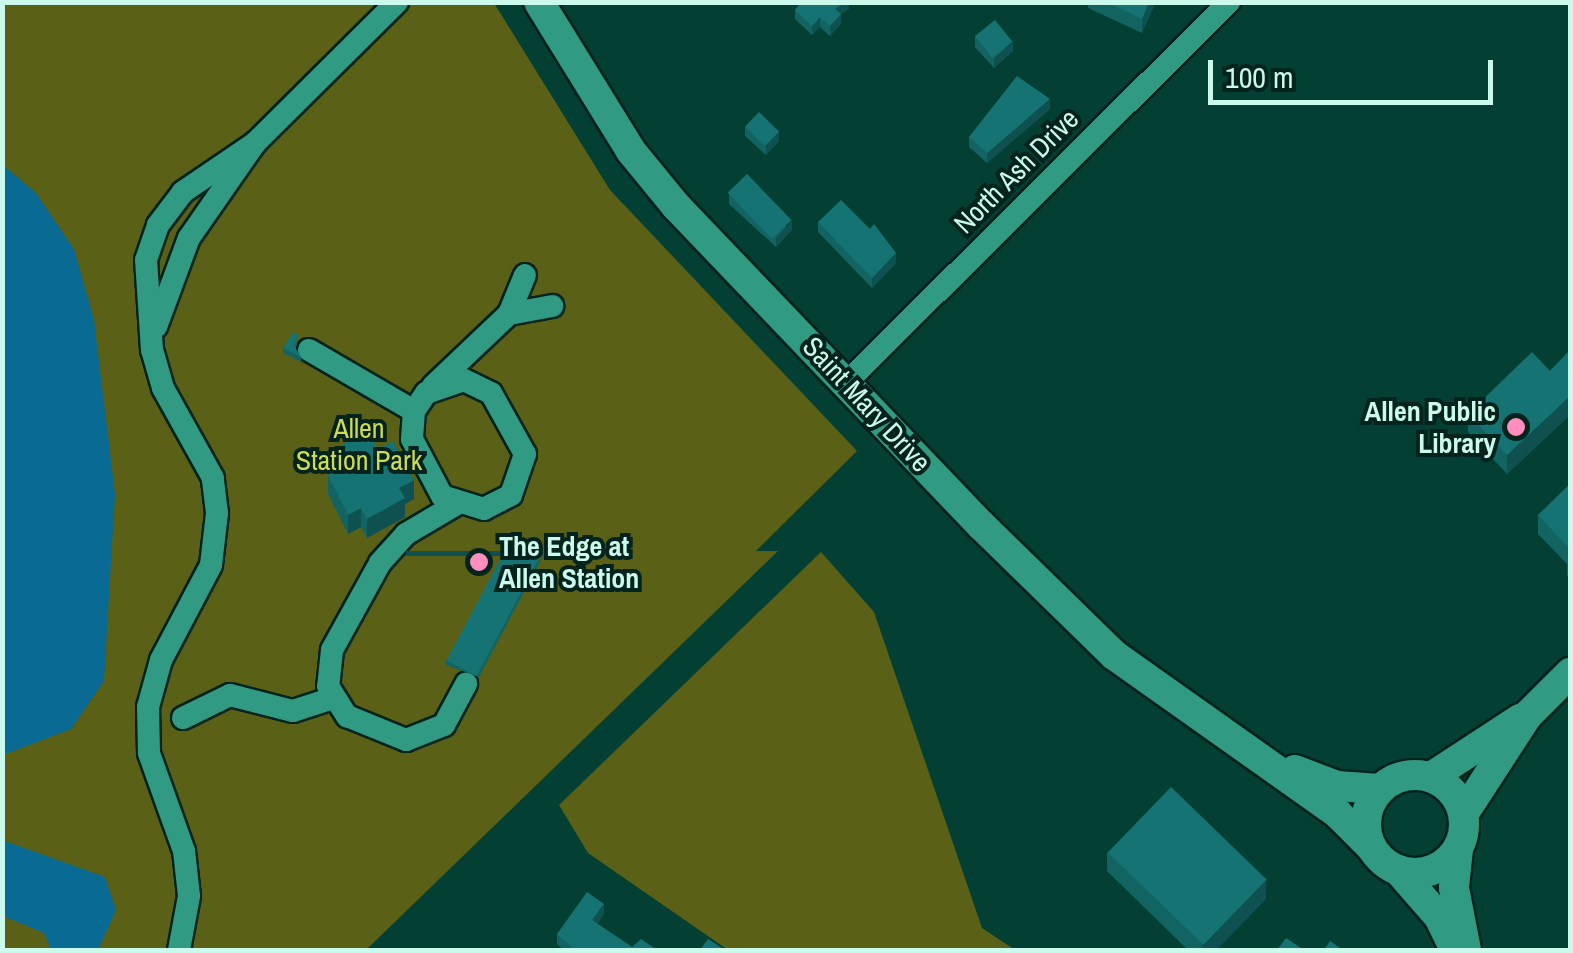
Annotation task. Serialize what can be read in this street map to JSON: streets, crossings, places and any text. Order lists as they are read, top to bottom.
{
  "streets": {
    "street": ["North Ash Drive", "Saint Mary Drive"]
  },
  "crossings": [
    ["North Ash Drive", "Saint Mary Drive"]
  ],
  "parks": ["Allen Station Park"],
  "places": ["Allen Public Library", "The Edge at Allen Station"],
  "scale_bar": "100 m"
}
